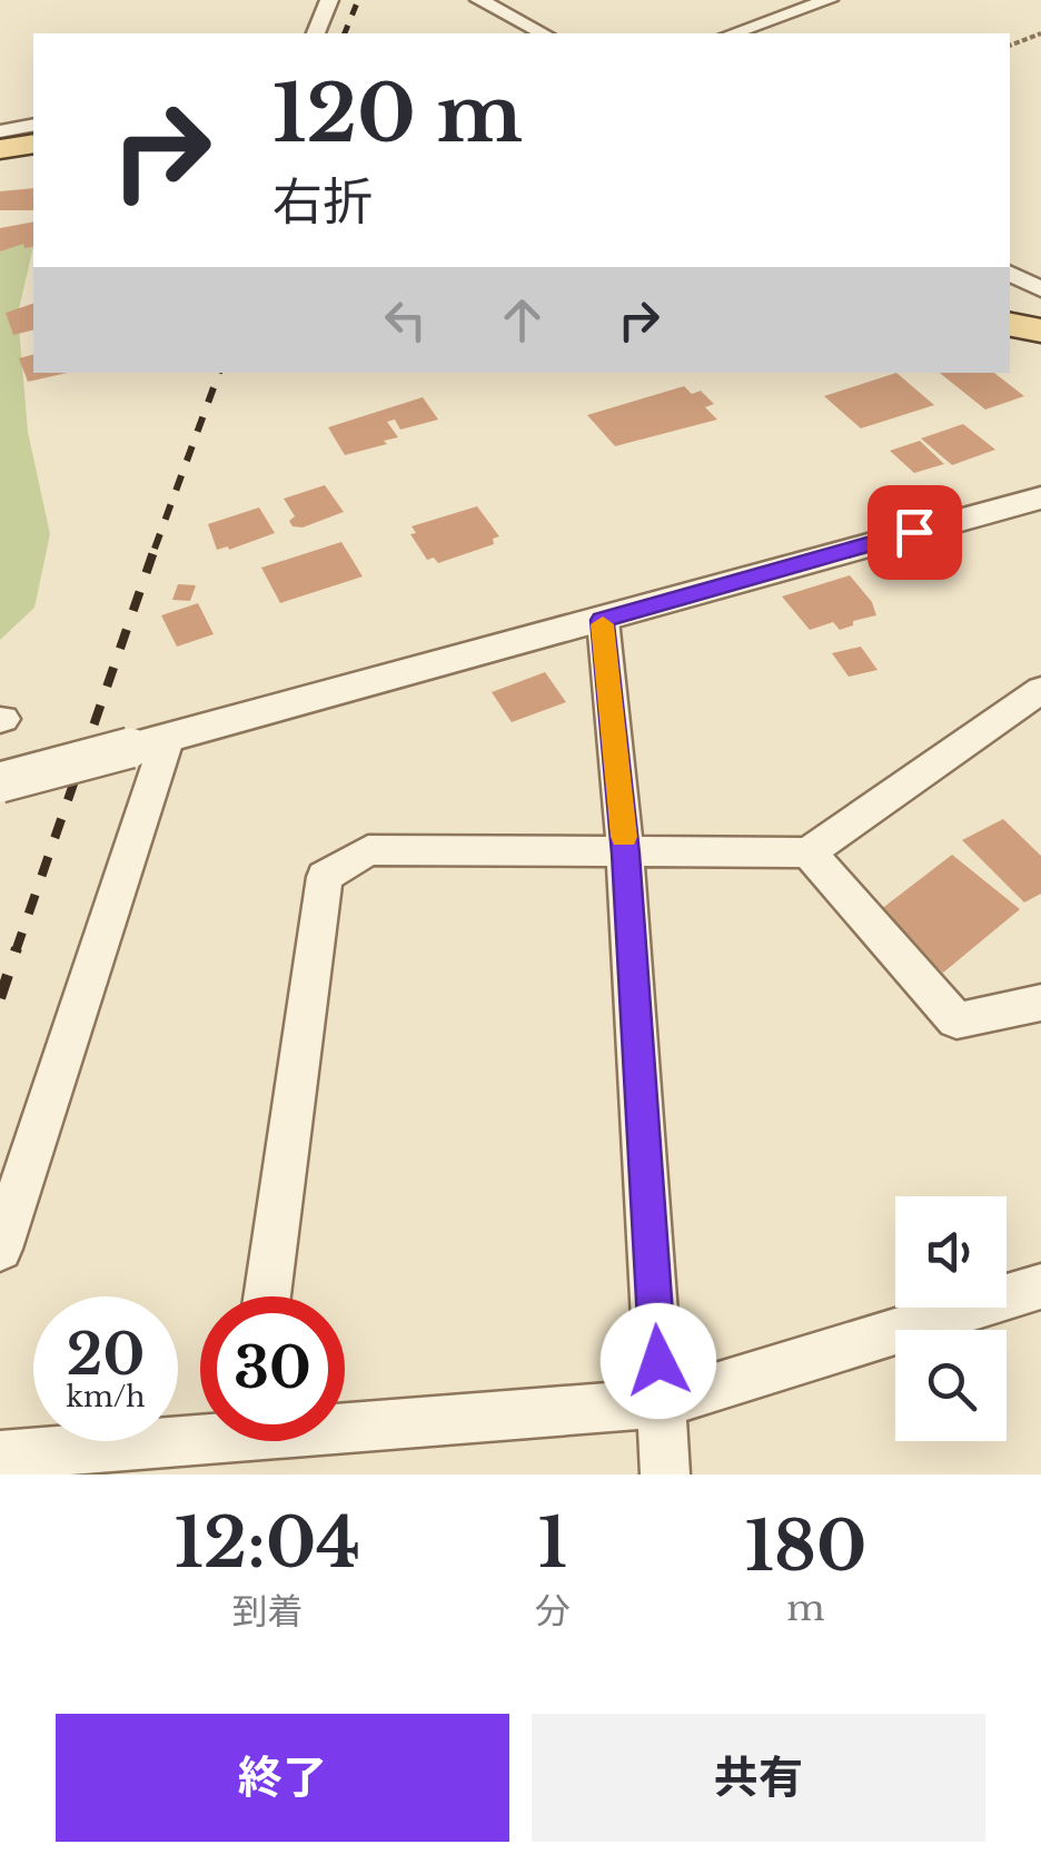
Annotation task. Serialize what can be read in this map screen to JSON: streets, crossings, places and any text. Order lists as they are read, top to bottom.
{
  "page": {
    "turn": ["120 m", "右折"],
    "speed": "20 km/h",
    "limit": "30",
    "eta": [
      "12:04",
      "到着",
      "1",
      "分",
      "180",
      "m"
    ],
    "buttons": ["終了", "共有"]
  }
}
